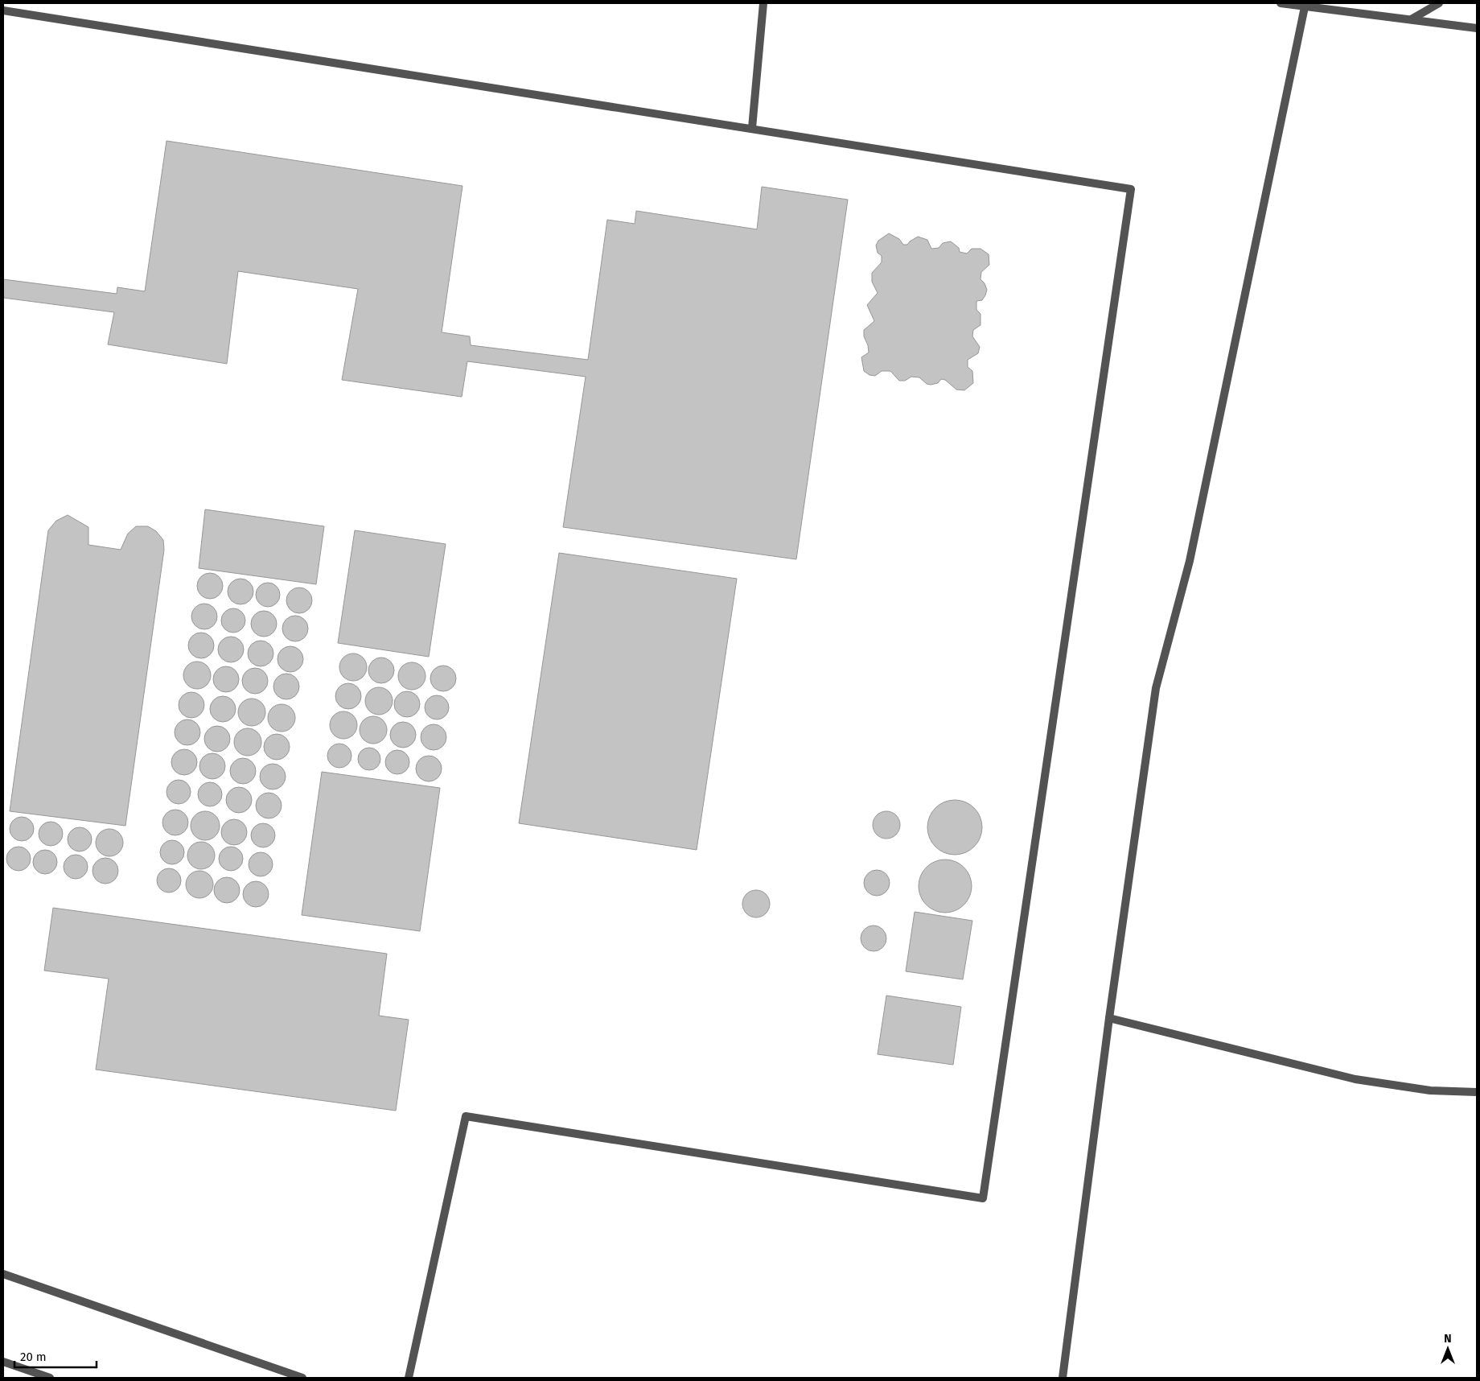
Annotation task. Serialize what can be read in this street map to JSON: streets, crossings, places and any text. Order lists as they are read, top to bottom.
{
  "scale_bar": "20 m",
  "north": "top"
}
